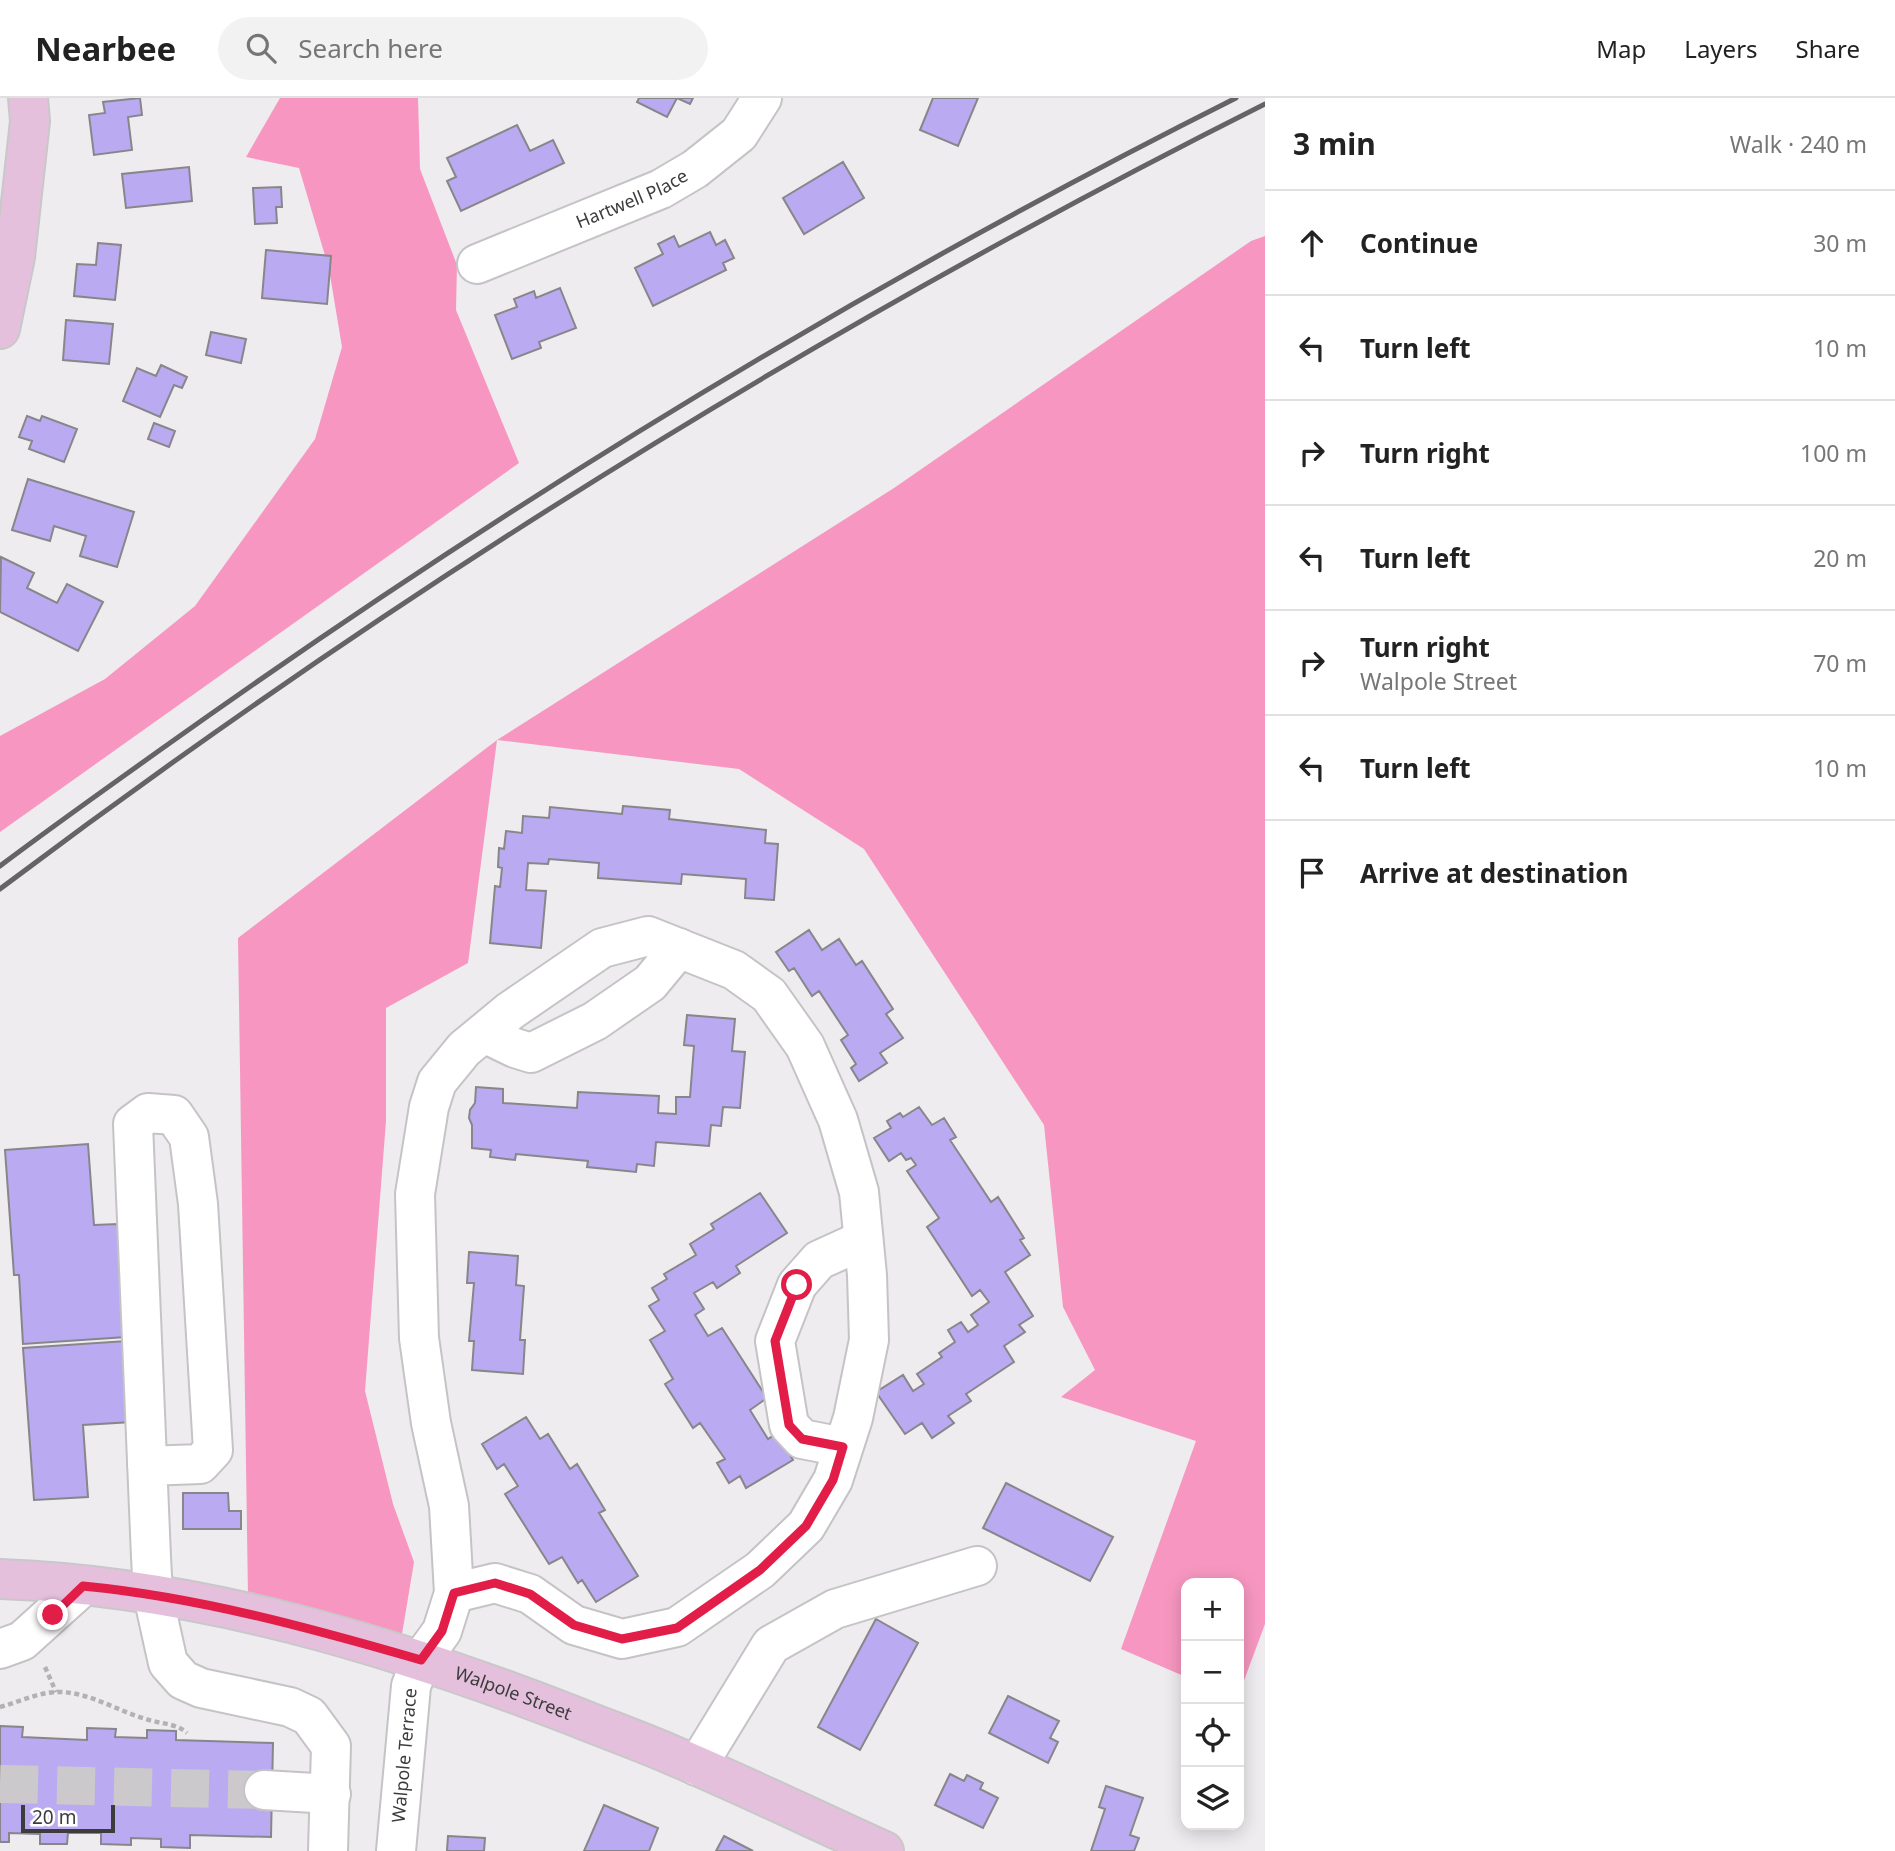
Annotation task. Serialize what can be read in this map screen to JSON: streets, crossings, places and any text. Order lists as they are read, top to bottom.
{
  "streets": {
    "main road": ["Walpole Street"],
    "street": ["Hartwell Place", "Walpole Terrace"]
  },
  "crossings": [
    ["Walpole Street", "Walpole Terrace"]
  ],
  "scale_bar": "20 m",
  "page": {
    "header": "Nearbee",
    "search": "Search here",
    "nav": ["Map", "Layers", "Share"],
    "heading": ["3 min", "Walk · 240 m"],
    "list": [
      ["Continue", "30 m"],
      ["Turn left", "10 m"],
      ["Turn right", "100 m"],
      ["Turn left", "20 m"],
      ["Turn right", "Walpole Street", "70 m"],
      ["Turn left", "10 m"],
      "Arrive at destination"
    ],
    "map_buttons": ["+", "−"],
    "scale": "20 m"
  }
}
